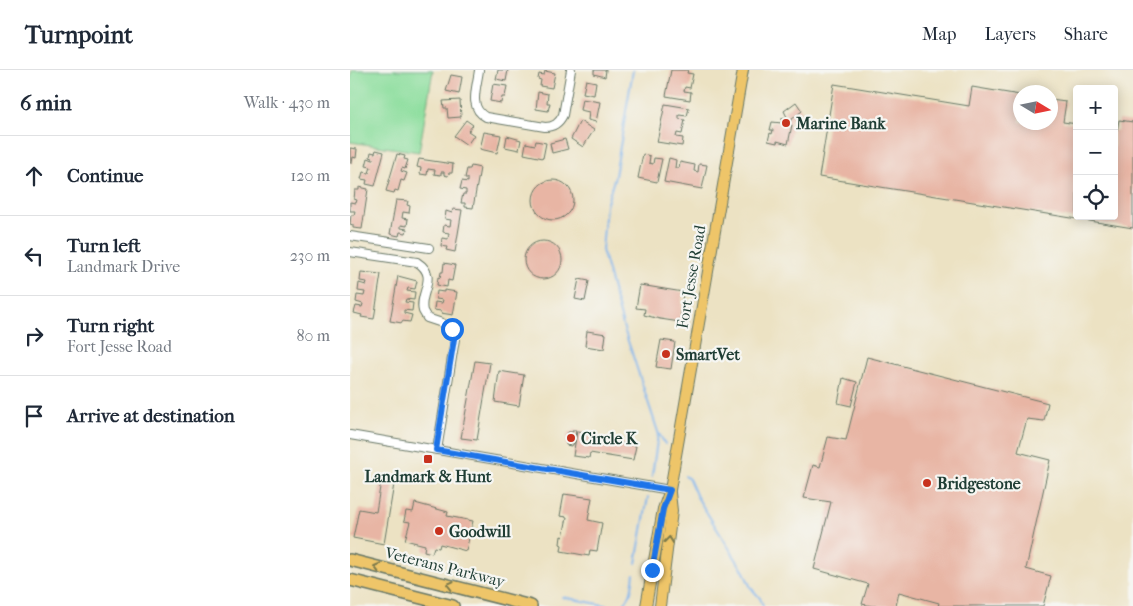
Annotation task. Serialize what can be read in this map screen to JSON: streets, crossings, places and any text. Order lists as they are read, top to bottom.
{
  "streets": {
    "highway": ["Veterans Parkway"],
    "main road": ["Fort Jesse Road"]
  },
  "places": {
    "other": [
      "Marine Bank",
      "SmartVet",
      "Circle K",
      "Bridgestone",
      "Goodwill"
    ],
    "transit": ["Landmark & Hunt"]
  },
  "north": "right",
  "page": {
    "header": "Turnpoint",
    "nav": ["Map", "Layers", "Share"],
    "heading": ["6 min", "Walk · 430 m"],
    "map_buttons": ["+", "−"],
    "list": [
      ["Continue", "120 m"],
      ["Turn left", "Landmark Drive", "230 m"],
      ["Turn right", "Fort Jesse Road", "80 m"],
      "Arrive at destination"
    ]
  }
}
